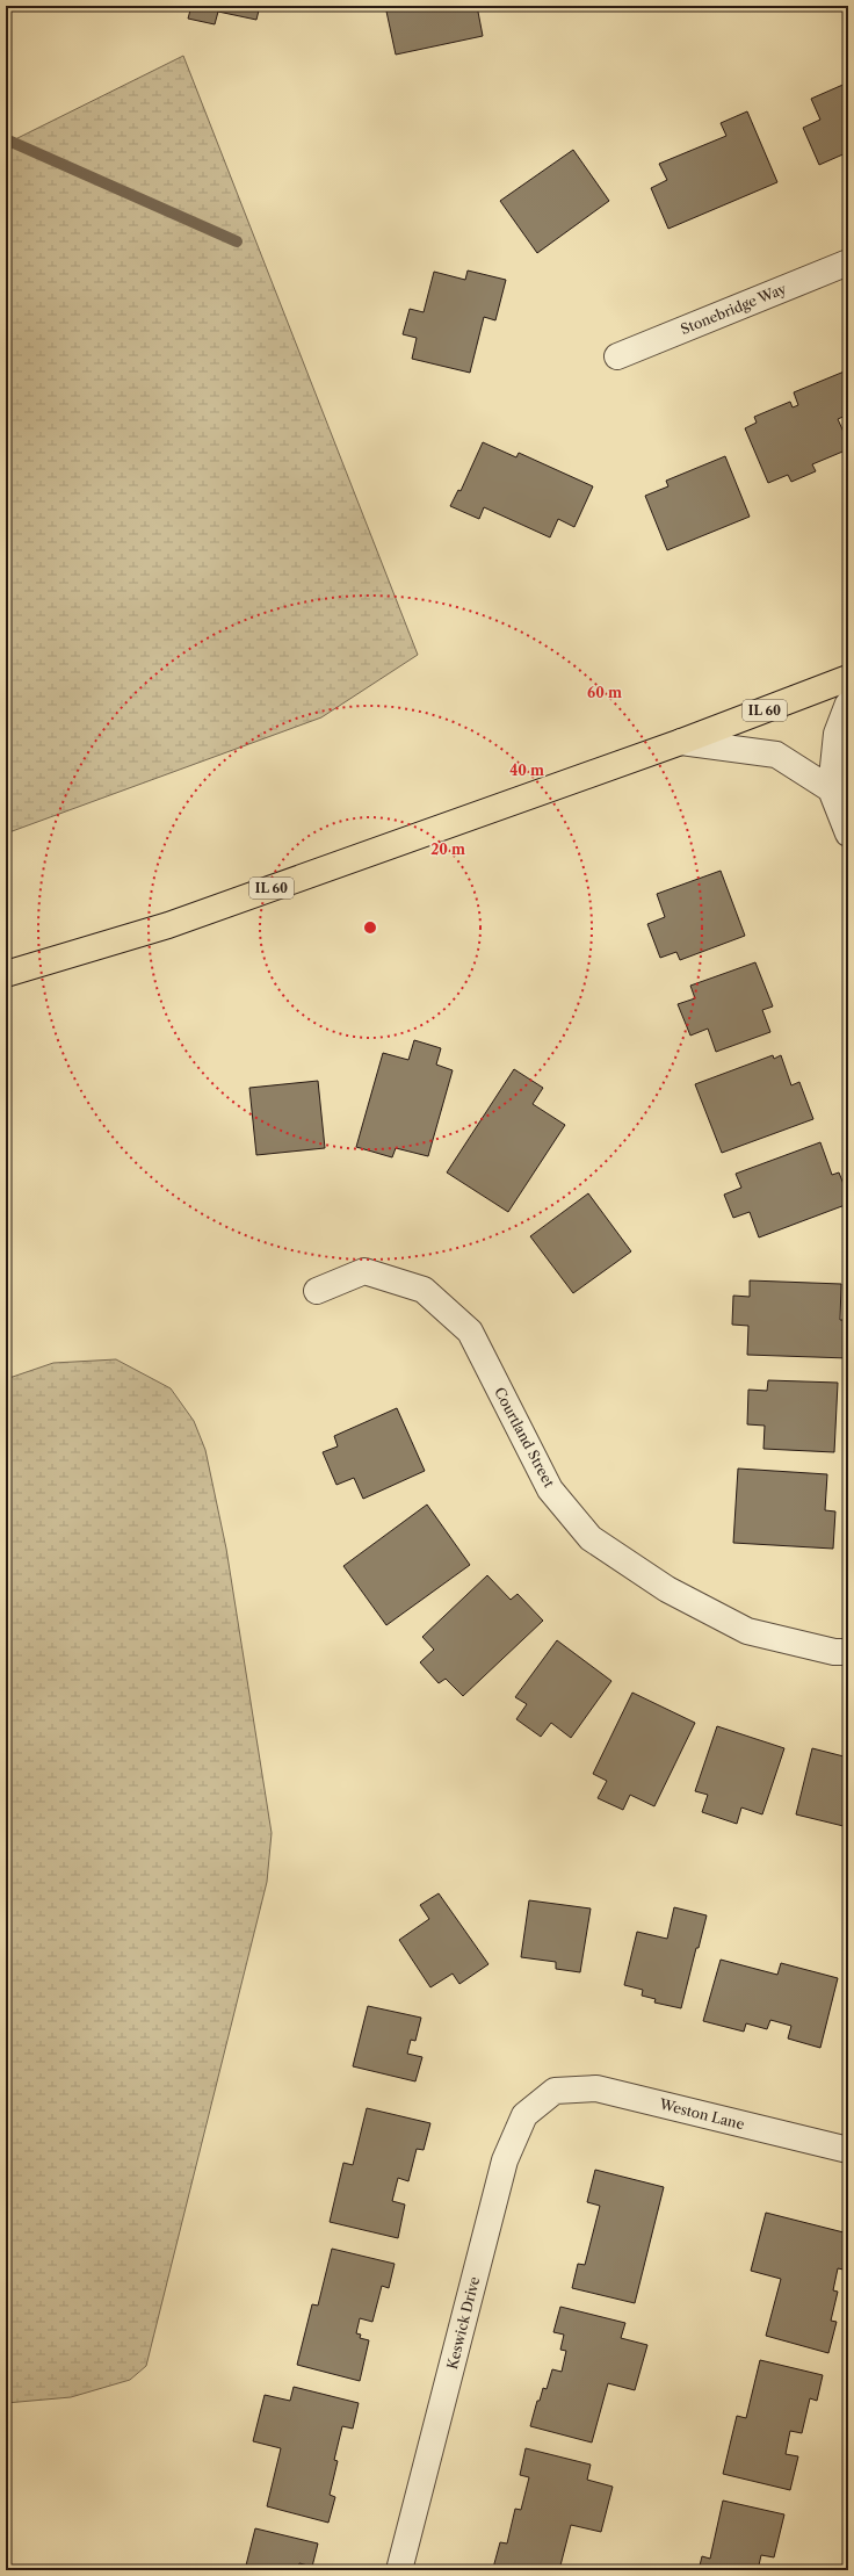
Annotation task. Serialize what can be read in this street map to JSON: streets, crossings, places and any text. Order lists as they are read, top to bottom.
{
  "streets": {
    "main road": ["IL 60"],
    "street": [
      "Stonebridge Way",
      "Courtland Street",
      "Weston Lane",
      "Keswick Drive"
    ]
  },
  "crossings": [
    ["Weston Lane", "Keswick Drive"]
  ],
  "rings": ["60 m", "40 m", "20 m"]
}
